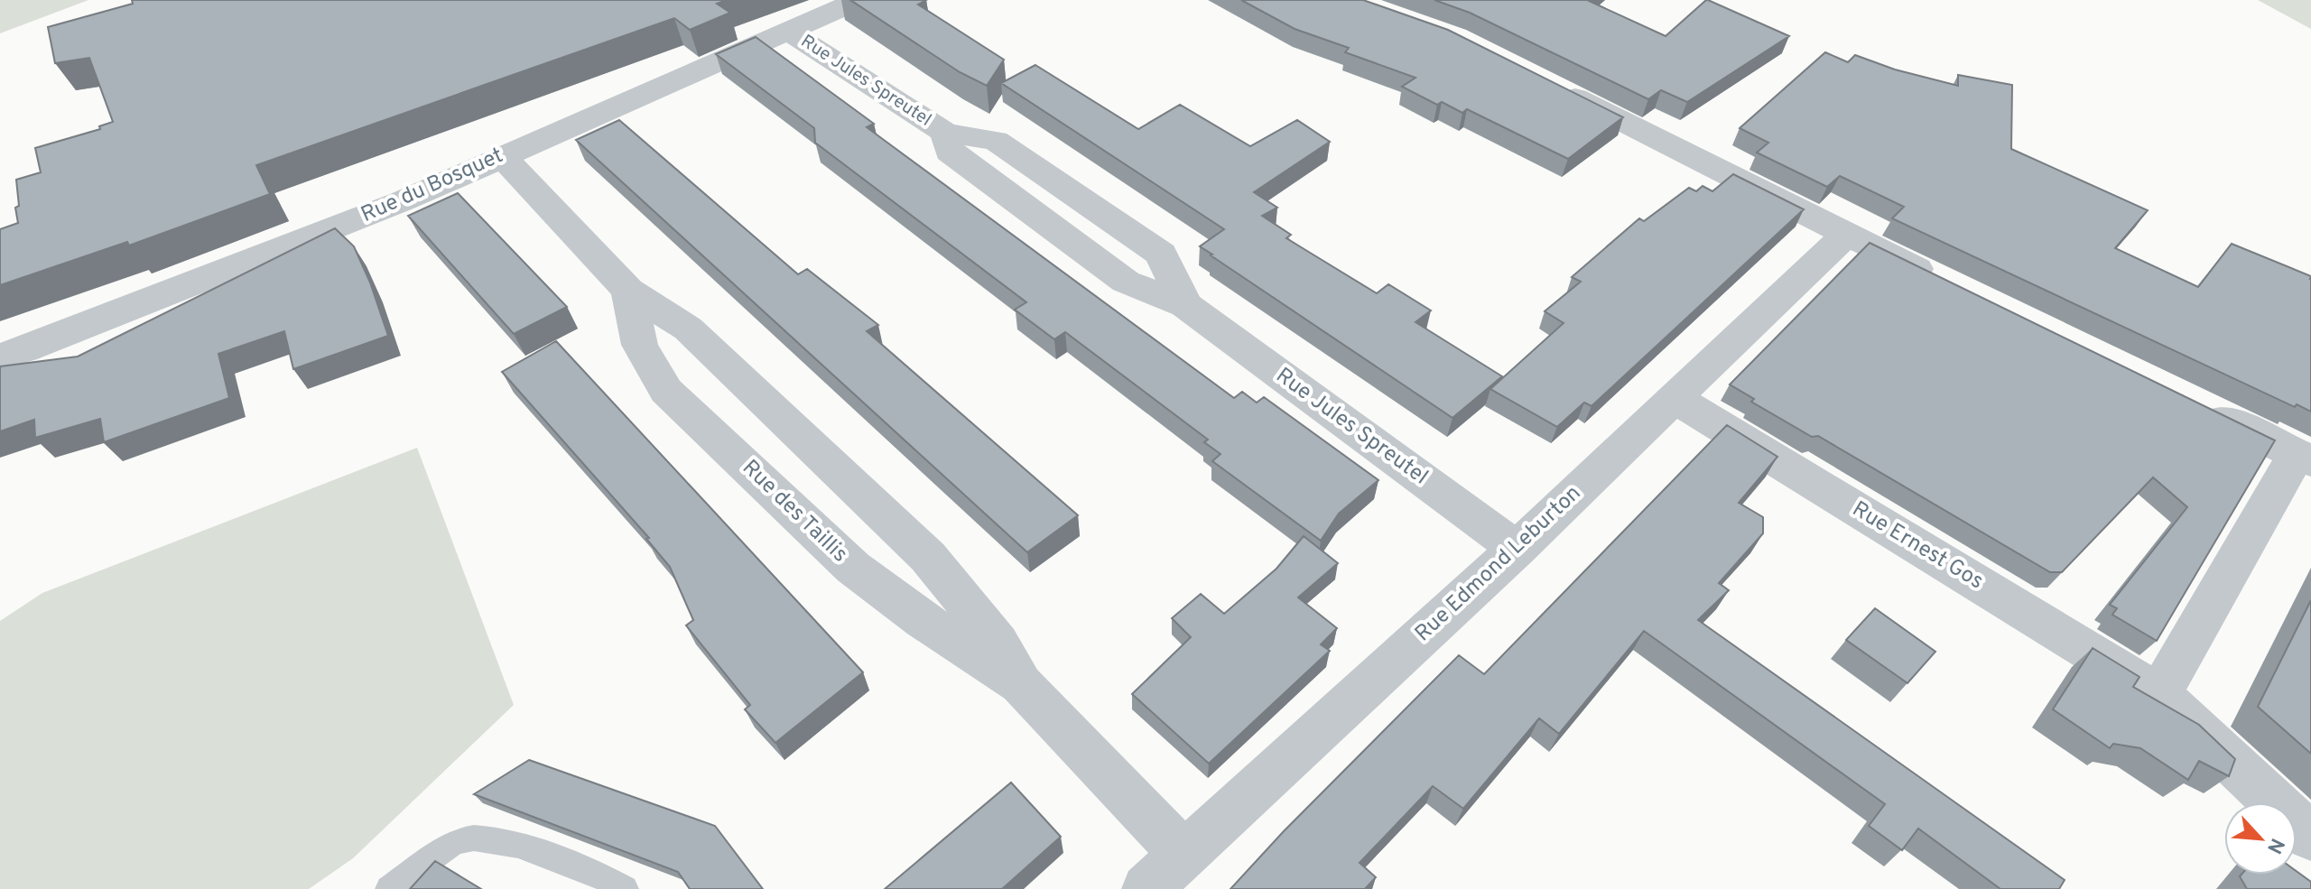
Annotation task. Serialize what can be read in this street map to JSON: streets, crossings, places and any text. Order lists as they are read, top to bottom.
{
  "streets": {
    "street": [
      "Rue Jules Spreutel",
      "Rue du Bosquet",
      "Rue des Taillis",
      "Rue Ernest Gos",
      "Rue Edmond Leburton"
    ]
  },
  "crossings": [
    ["Rue Jules Spreutel", "Rue du Bosquet"],
    ["Rue Jules Spreutel", "Rue Edmond Leburton"],
    ["Rue du Bosquet", "Rue des Taillis"],
    ["Rue des Taillis", "Rue Edmond Leburton"],
    ["Rue Ernest Gos", "Rue Edmond Leburton"]
  ],
  "north": "bottom right"
}
